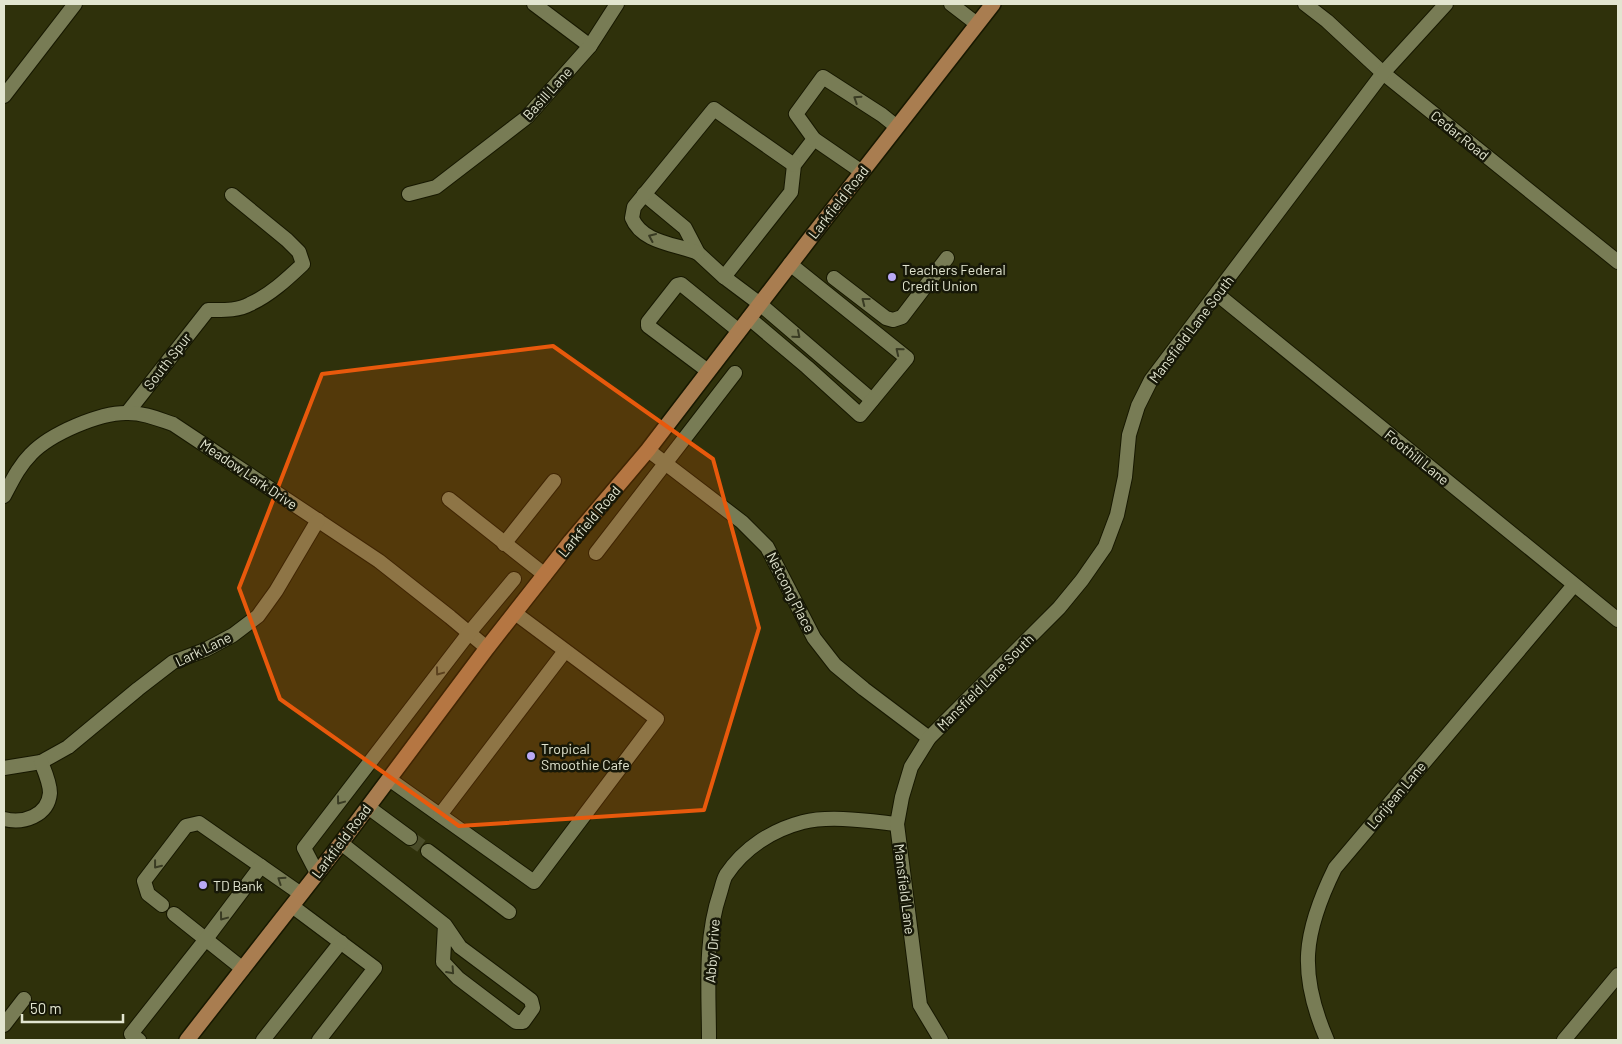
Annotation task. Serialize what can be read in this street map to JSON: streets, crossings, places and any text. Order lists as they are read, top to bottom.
{
  "streets": {
    "main road": ["Larkfield Road"],
    "street": [
      "Basill Lane",
      "Cedar Road",
      "Mansfield Lane South",
      "South Spur",
      "Foothill Lane",
      "Meadow Lark Drive",
      "Netcong Place",
      "Lark Lane",
      "Lorijean Lane",
      "Mansfield Lane",
      "Abby Drive"
    ]
  },
  "crossings": [
    ["Cedar Road", "Mansfield Lane South"],
    ["Larkfield Road", "Meadow Lark Drive"],
    ["Larkfield Road", "Netcong Place"],
    ["Mansfield Lane South", "Foothill Lane"],
    ["Mansfield Lane South", "Netcong Place"],
    ["Mansfield Lane South", "Mansfield Lane"],
    ["South Spur", "Meadow Lark Drive"],
    ["Foothill Lane", "Lorijean Lane"],
    ["Meadow Lark Drive", "Lark Lane"],
    ["Netcong Place", "Mansfield Lane"],
    ["Mansfield Lane", "Abby Drive"]
  ],
  "places": ["Teachers Federal Credit Union", "Tropical Smoothie Cafe", "TD Bank"],
  "scale_bar": "50 m"
}
